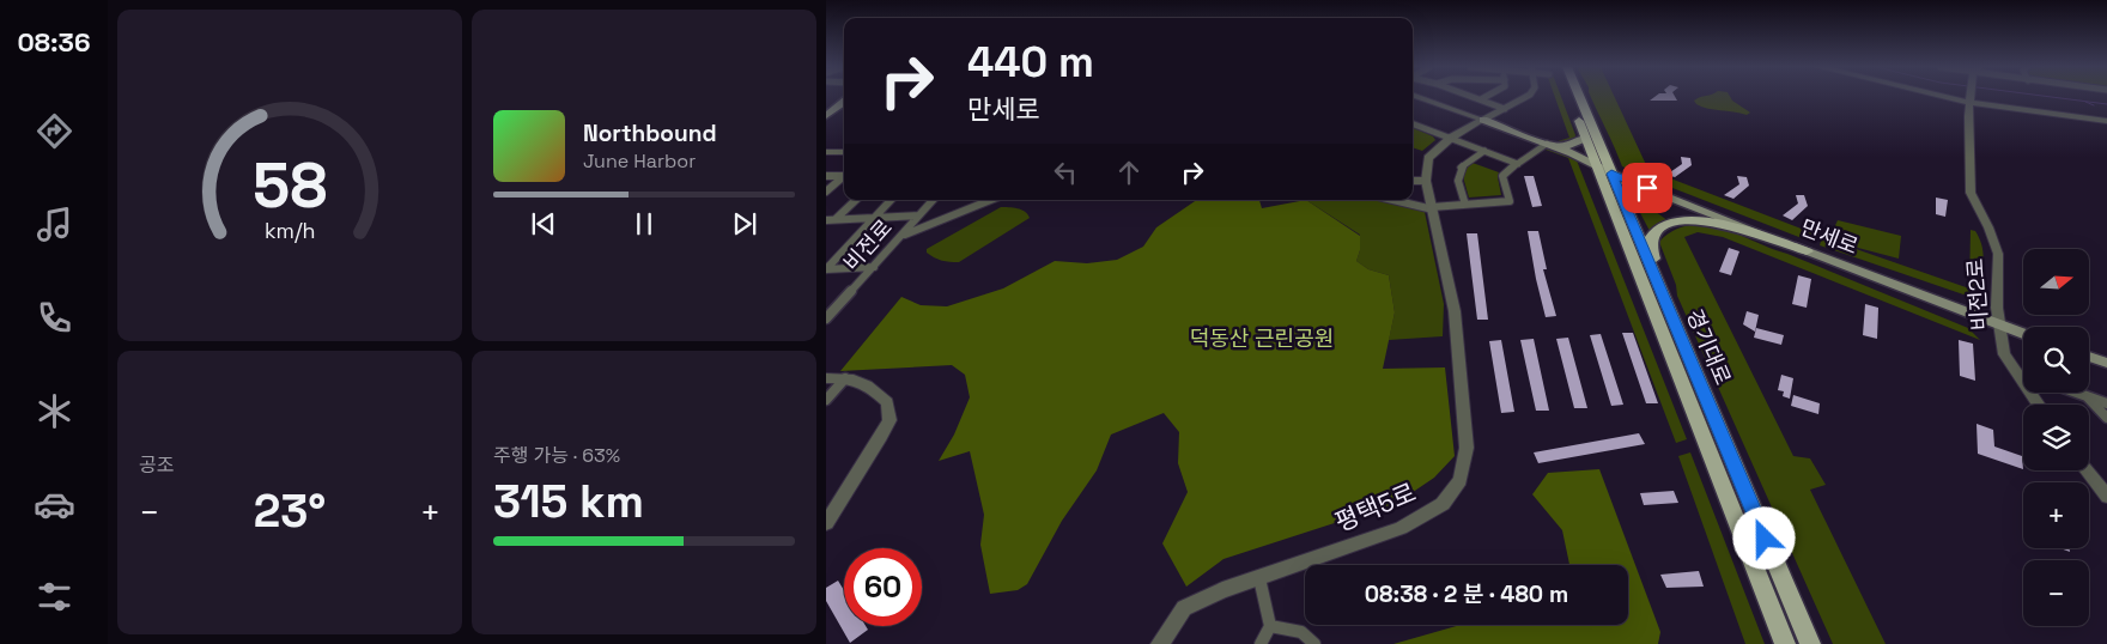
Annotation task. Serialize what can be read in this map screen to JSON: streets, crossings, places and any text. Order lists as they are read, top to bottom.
{
  "streets": {
    "main road": ["만세로", "경기대로"],
    "street": ["비전로", "비전2로", "평택5로"]
  },
  "crossings": [
    ["만세로", "비전2로"],
    ["만세로", "경기대로"],
    ["만세로", "평택5로"]
  ],
  "parks": ["덕동산 근린공원"],
  "north": "right",
  "page": {
    "tabs": "08:36",
    "turn": ["440 m", "만세로"],
    "song": ["Northbound", "June Harbor"],
    "map_buttons": ["+", "−"],
    "tile": [
      "공조",
      ["주행 가능 · 63%", "315 km"]
    ],
    "heat": ["−", "23°", "+"],
    "limit": "60",
    "trip": "08:38 · 2 분 · 480 m",
    "gauge": ["58", "km/h"]
  }
}
